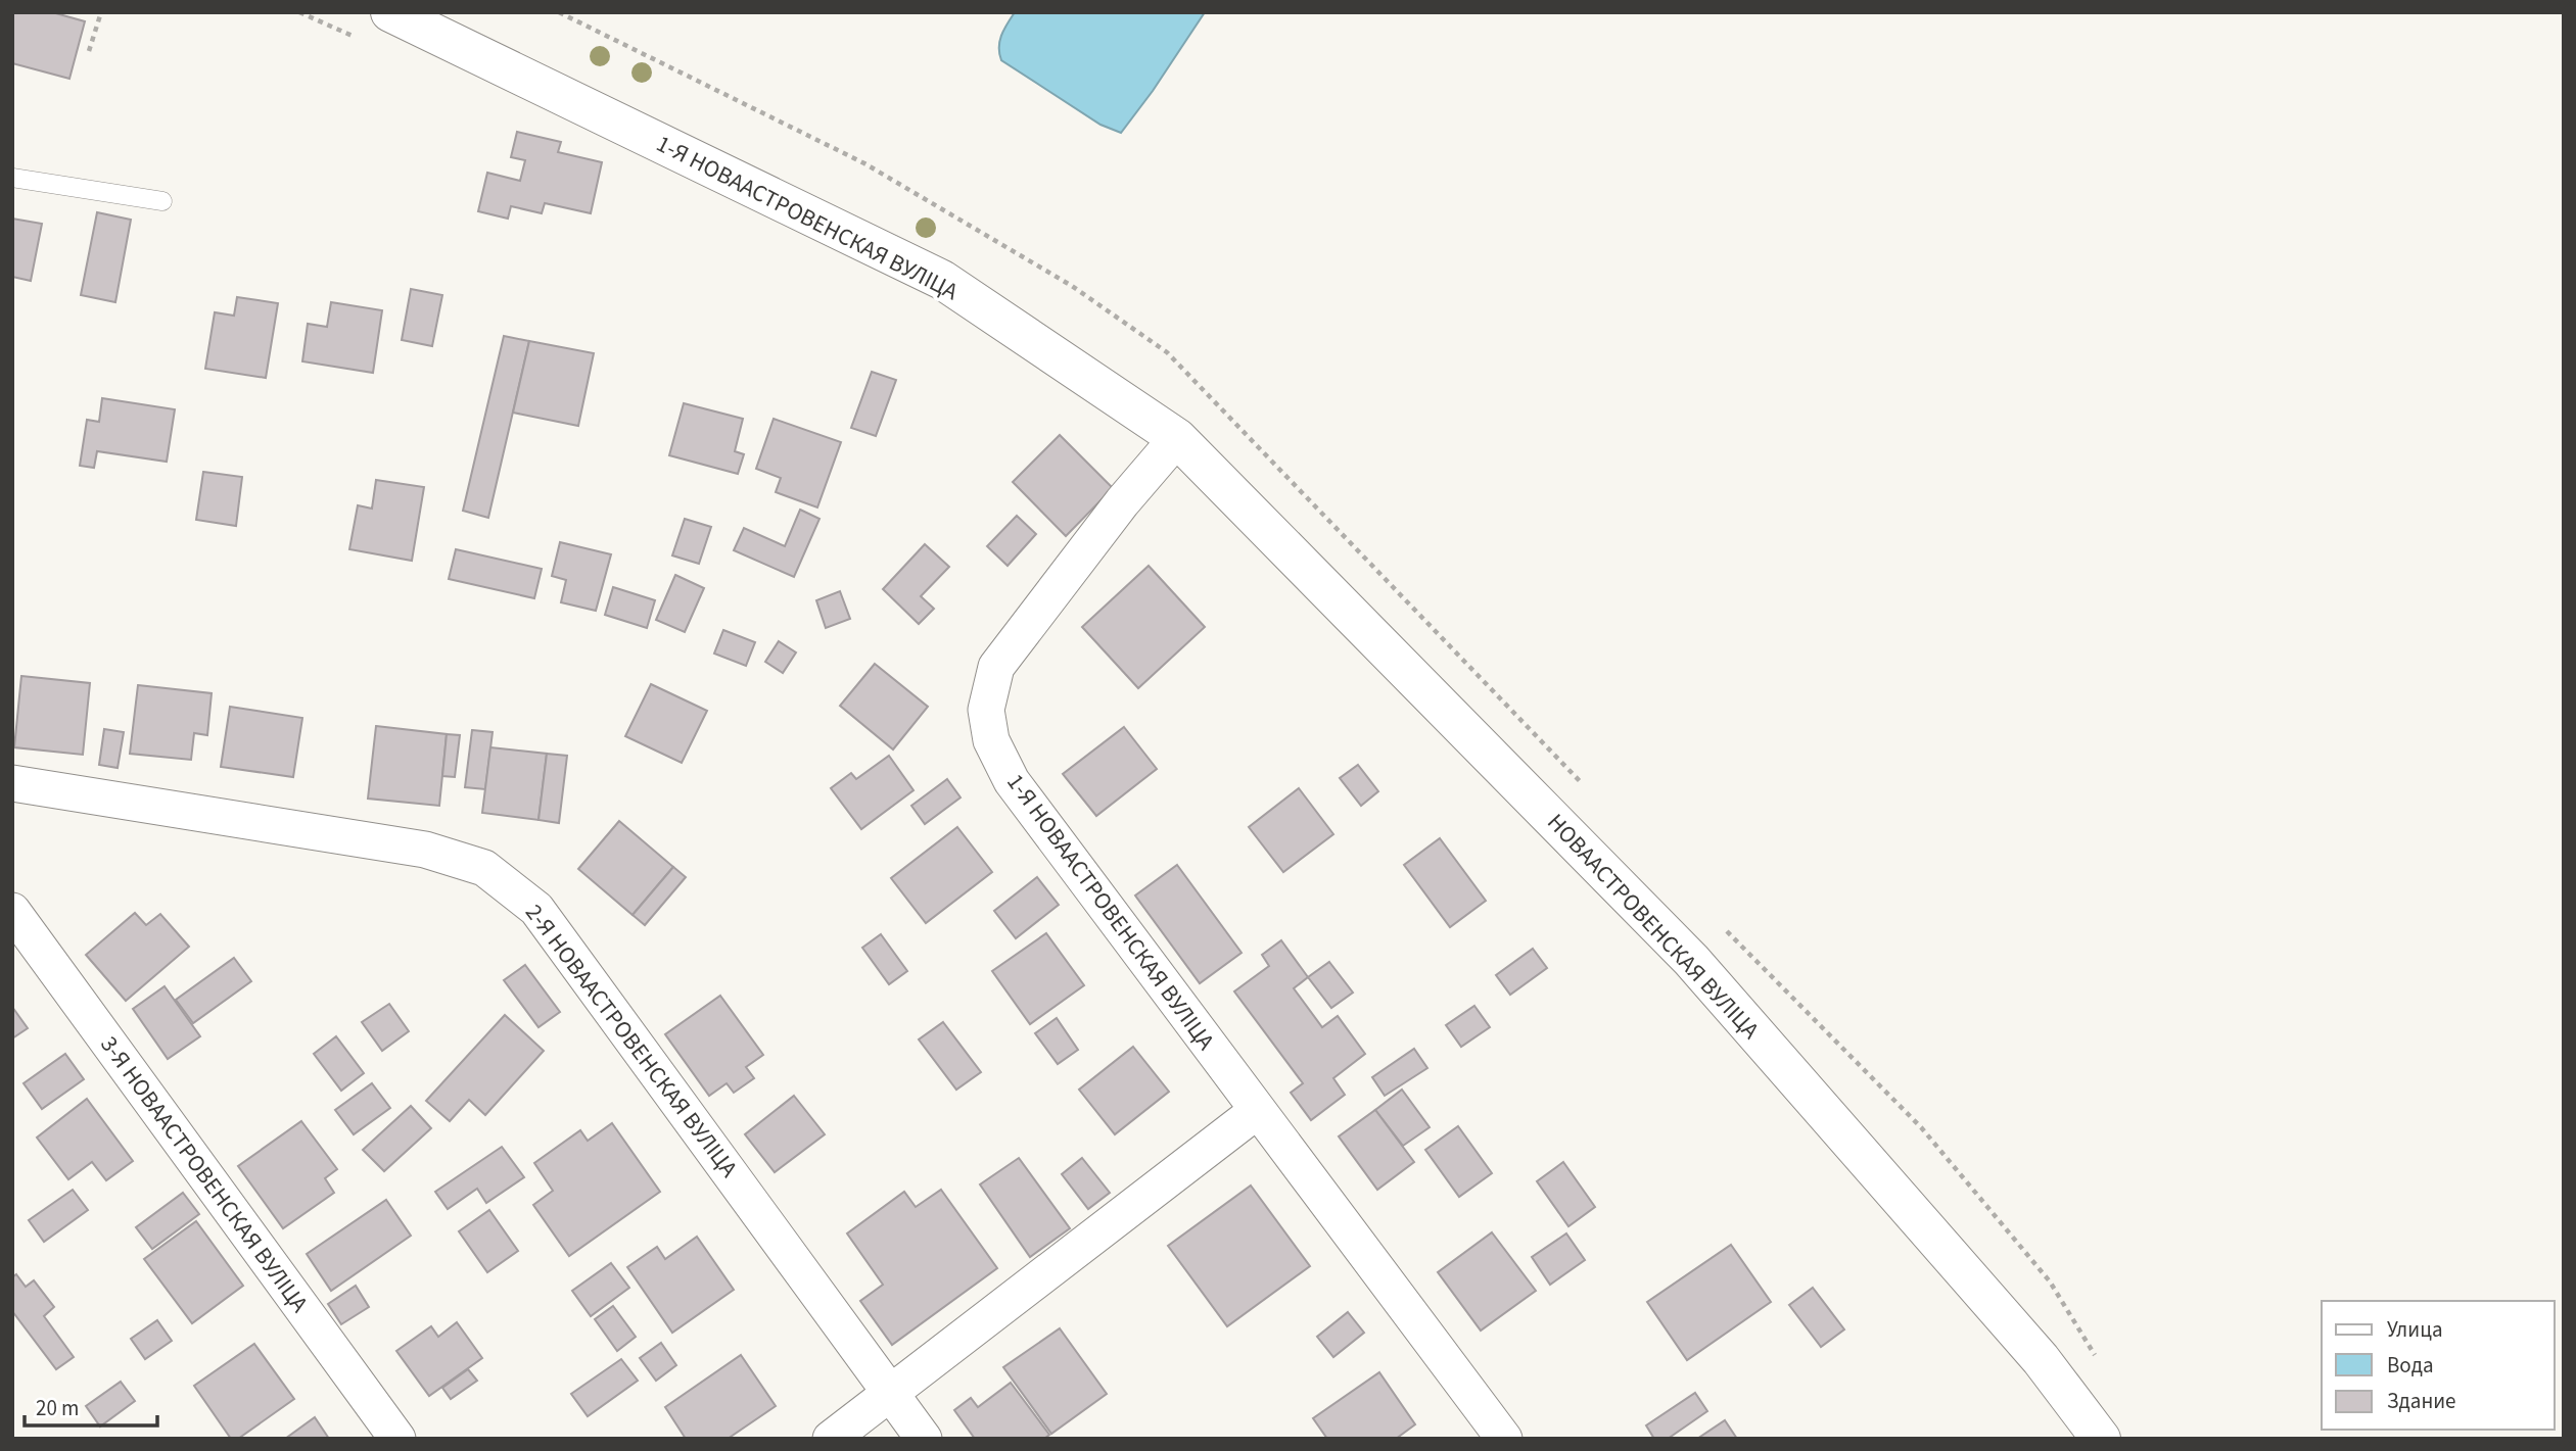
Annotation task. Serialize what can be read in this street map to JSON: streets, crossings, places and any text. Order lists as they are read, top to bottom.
{
  "streets": {
    "main road": ["1-Я НОВААСТРОВЕНСКАЯ ВУЛІЦА", "НОВААСТРОВЕНСКАЯ ВУЛІЦА"],
    "street": ["2-Я НОВААСТРОВЕНСКАЯ ВУЛІЦА", "3-Я НОВААСТРОВЕНСКАЯ ВУЛІЦА"]
  },
  "crossings": [
    ["1-Я НОВААСТРОВЕНСКАЯ ВУЛІЦА", "НОВААСТРОВЕНСКАЯ ВУЛІЦА"]
  ],
  "legend": ["Улица", "Вода", "Здание"],
  "scale_bar": "20 m"
}
